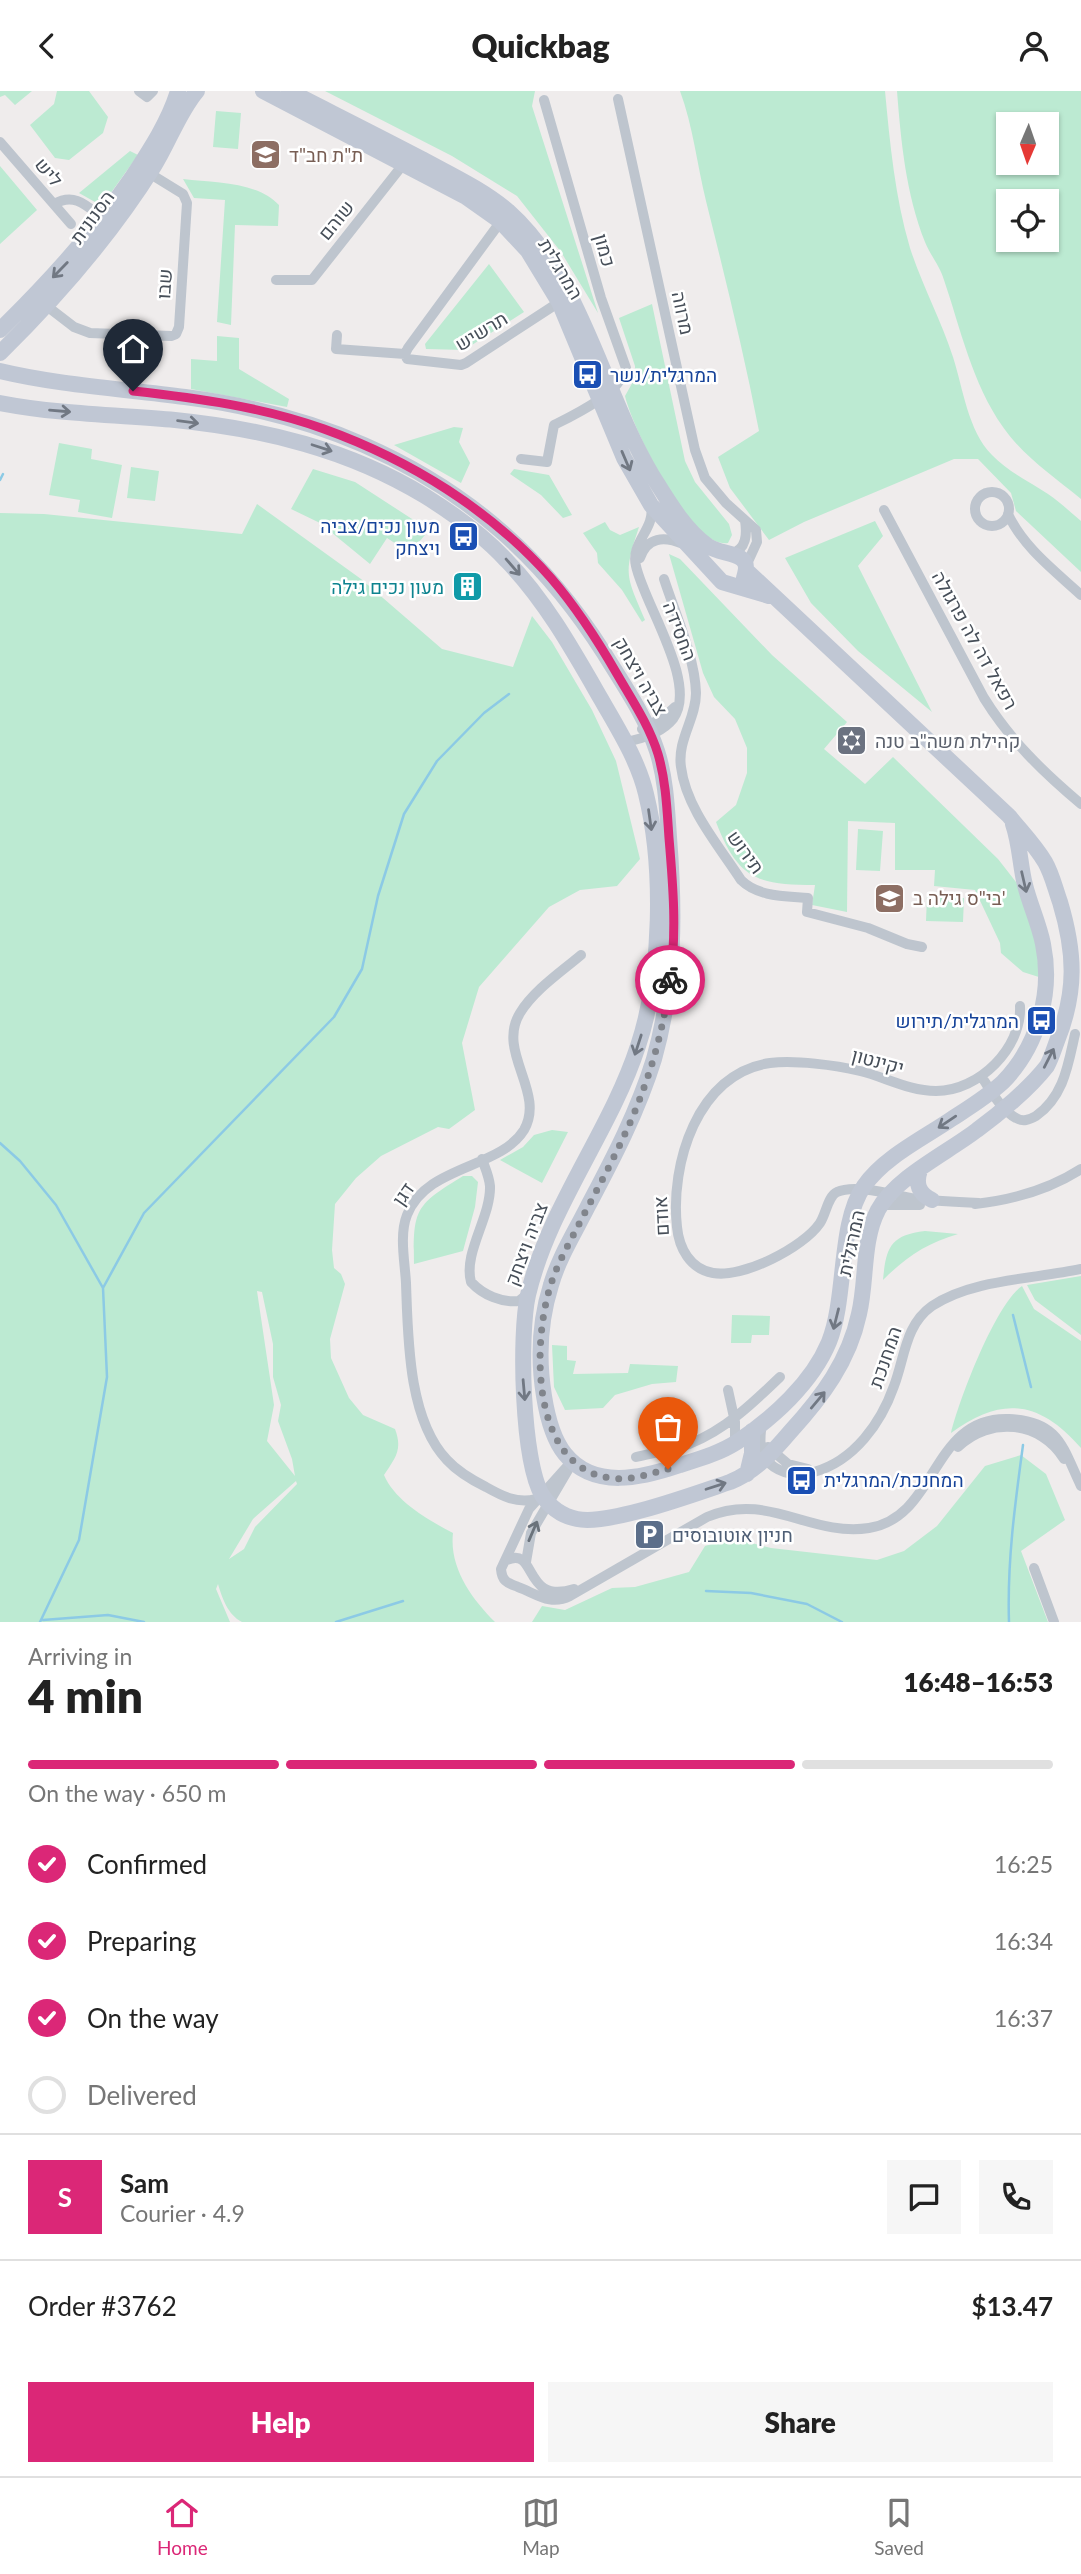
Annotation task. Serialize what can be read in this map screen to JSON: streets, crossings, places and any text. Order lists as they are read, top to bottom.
{
  "streets": {
    "street": [
      "ליש",
      "הסנונית",
      "שוהם",
      "כמון",
      "המרגלית",
      "שבו",
      "מרווה",
      "תרשיש",
      "החסידה",
      "רפאל דה לה פרגולה",
      "צביה ויצחק",
      "תירוש",
      "יקינטון",
      "דגן",
      "אודם",
      "המחנכת"
    ]
  },
  "crossings": [
    ["הסנונית", "שבו"],
    ["שוהם", "המרגלית"],
    ["כמון", "המרגלית"],
    ["המרגלית", "מרווה"],
    ["המרגלית", "תרשיש"],
    ["המרגלית", "החסידה"],
    ["המרגלית", "צביה ויצחק"],
    ["המרגלית", "דגן"],
    ["המרגלית", "אודם"],
    ["המרגלית", "המחנכת"],
    ["החסידה", "צביה ויצחק"],
    ["צביה ויצחק", "דגן"],
    ["יקינטון", "אודם"]
  ],
  "places": {
    "school or university": ["ת\"ת חב\"ד", "בי\"ס גילה ב'"],
    "bus stop": [
      "המרגלית/נשר",
      "מעון נכים/צביה ויצחק",
      "המרגלית/תירוש",
      "המחנכת/המרגלית"
    ],
    "building": ["מעון נכים גילה"],
    "synagogue": ["קהילת משה\"ב טנה"],
    "parking": ["חניון אוטובוסים"]
  },
  "north": "bottom",
  "page": {
    "header": "Quickbag",
    "heading": ["4 min", "Arriving in", "16:48–16:53"],
    "panel": [
      "Sam",
      "Courier · 4.9",
      "Order #3762",
      "$13.47"
    ],
    "bar": "On the way · 650 m",
    "list": [
      ["Confirmed", "16:25"],
      ["Preparing", "16:34"],
      ["On the way", "16:37"],
      "Delivered"
    ],
    "round": "S",
    "buttons": ["Help", "Share"],
    "tabs": ["Home", "Map", "Saved"]
  }
}
